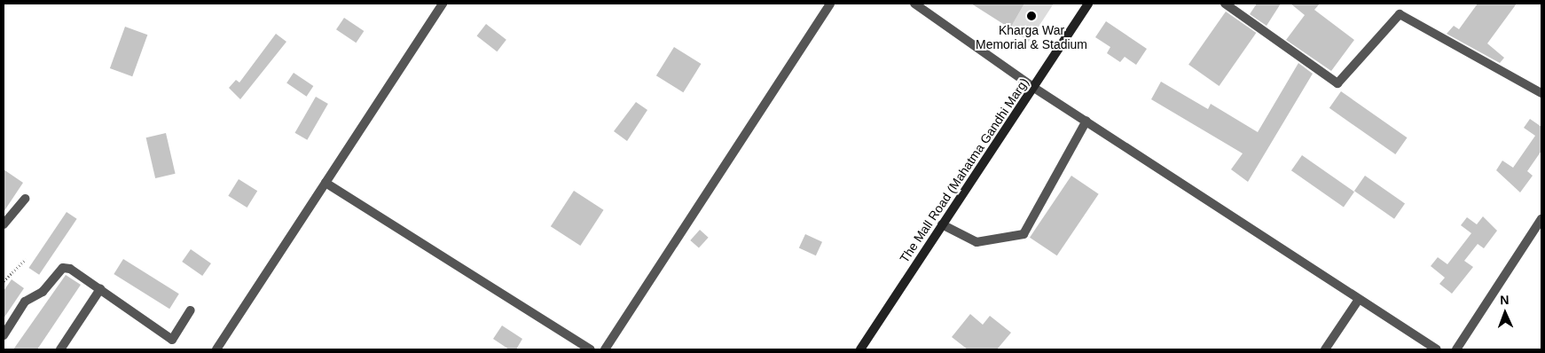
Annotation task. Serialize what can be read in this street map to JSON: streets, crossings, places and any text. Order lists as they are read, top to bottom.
{
  "streets": {
    "street": ["The Mall Road (Mahatma Gandhi Marg)"]
  },
  "places": ["Kharga War Memorial & Stadium"],
  "north": "top"
}
